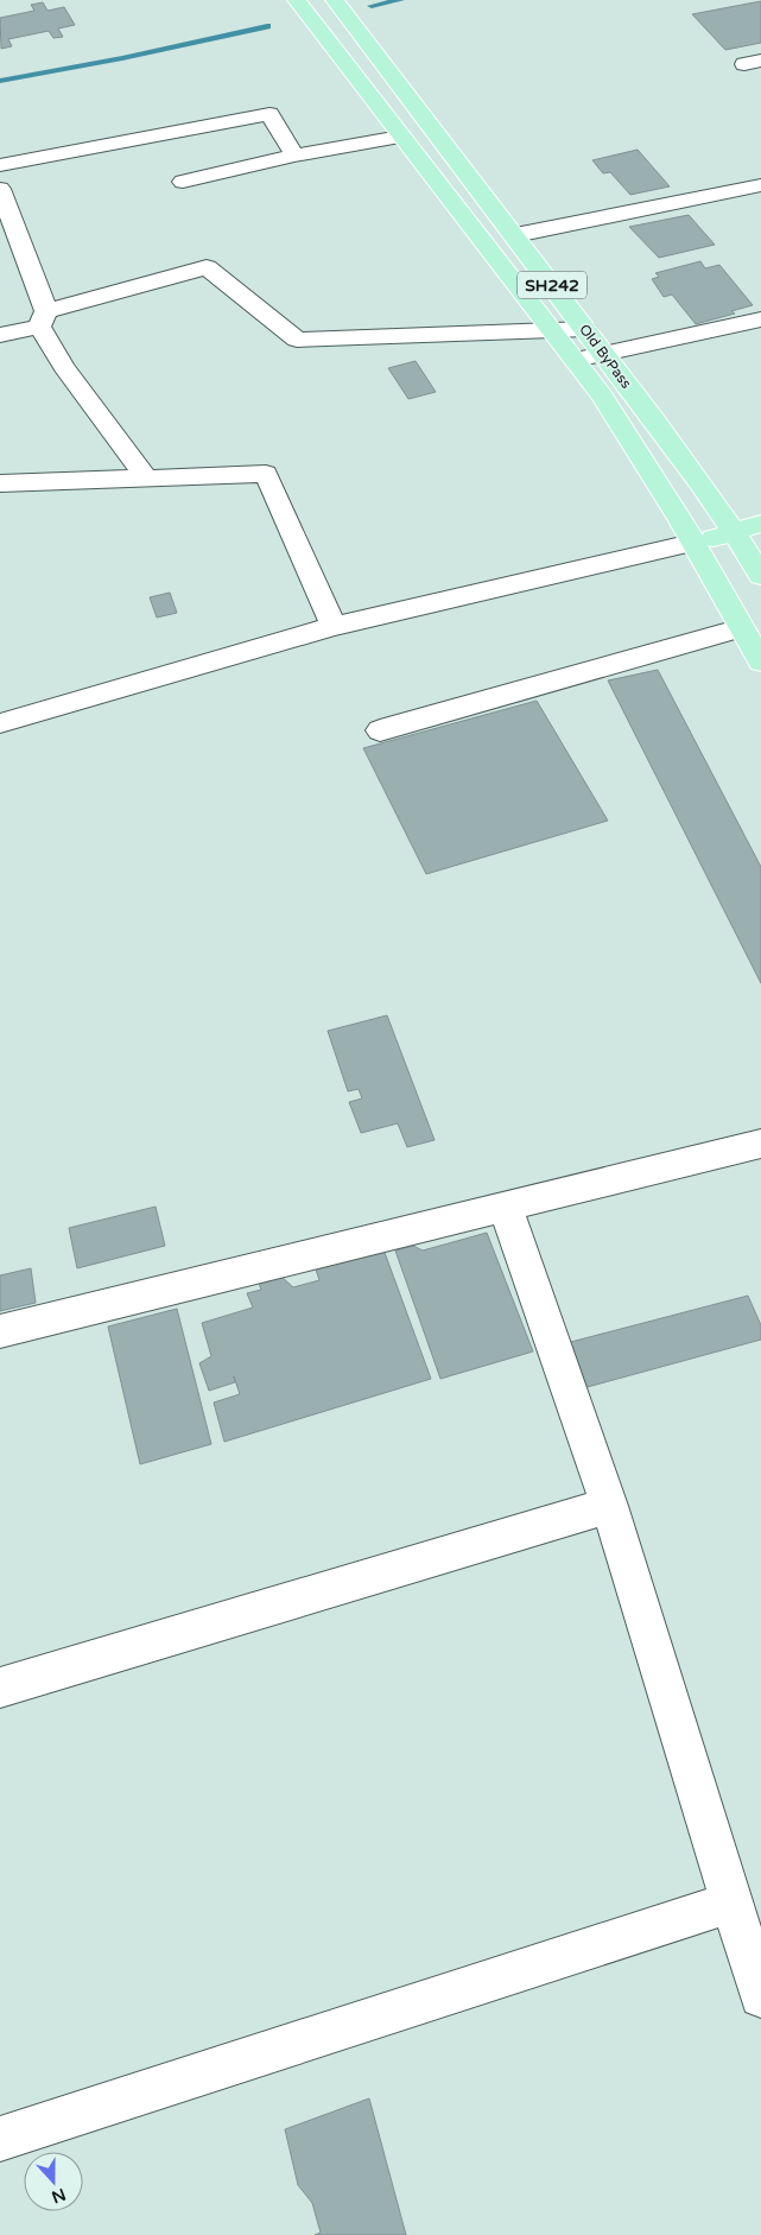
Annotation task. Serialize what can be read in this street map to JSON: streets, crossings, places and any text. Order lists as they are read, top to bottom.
{
  "streets": {
    "main road": ["SH242", "Old ByPass"]
  },
  "north": "bottom"
}
